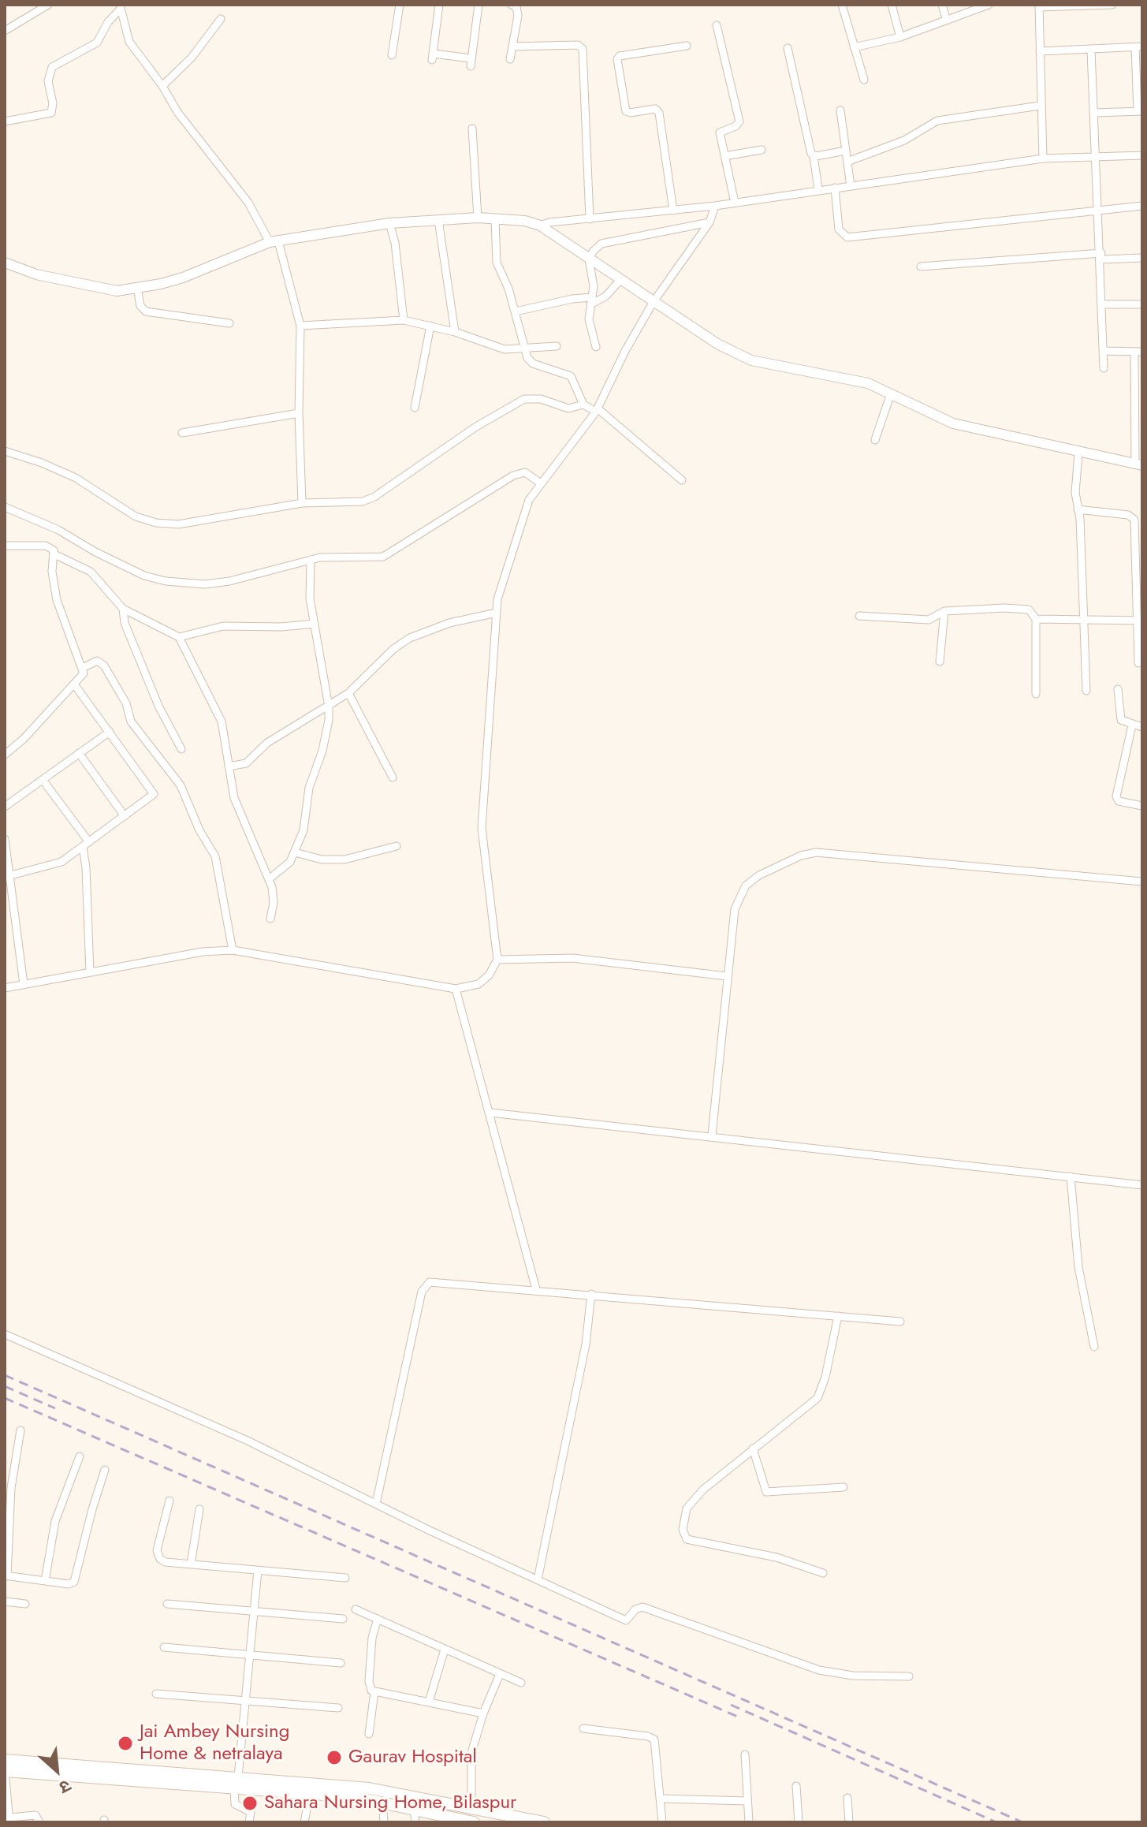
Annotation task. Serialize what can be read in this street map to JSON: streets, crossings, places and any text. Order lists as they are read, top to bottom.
{
  "places": ["Jai Ambey Nursing Home & netralaya", "Gaurav Hospital", "Sahara Nursing Home, Bilaspur"],
  "north": "bottom right"
}
